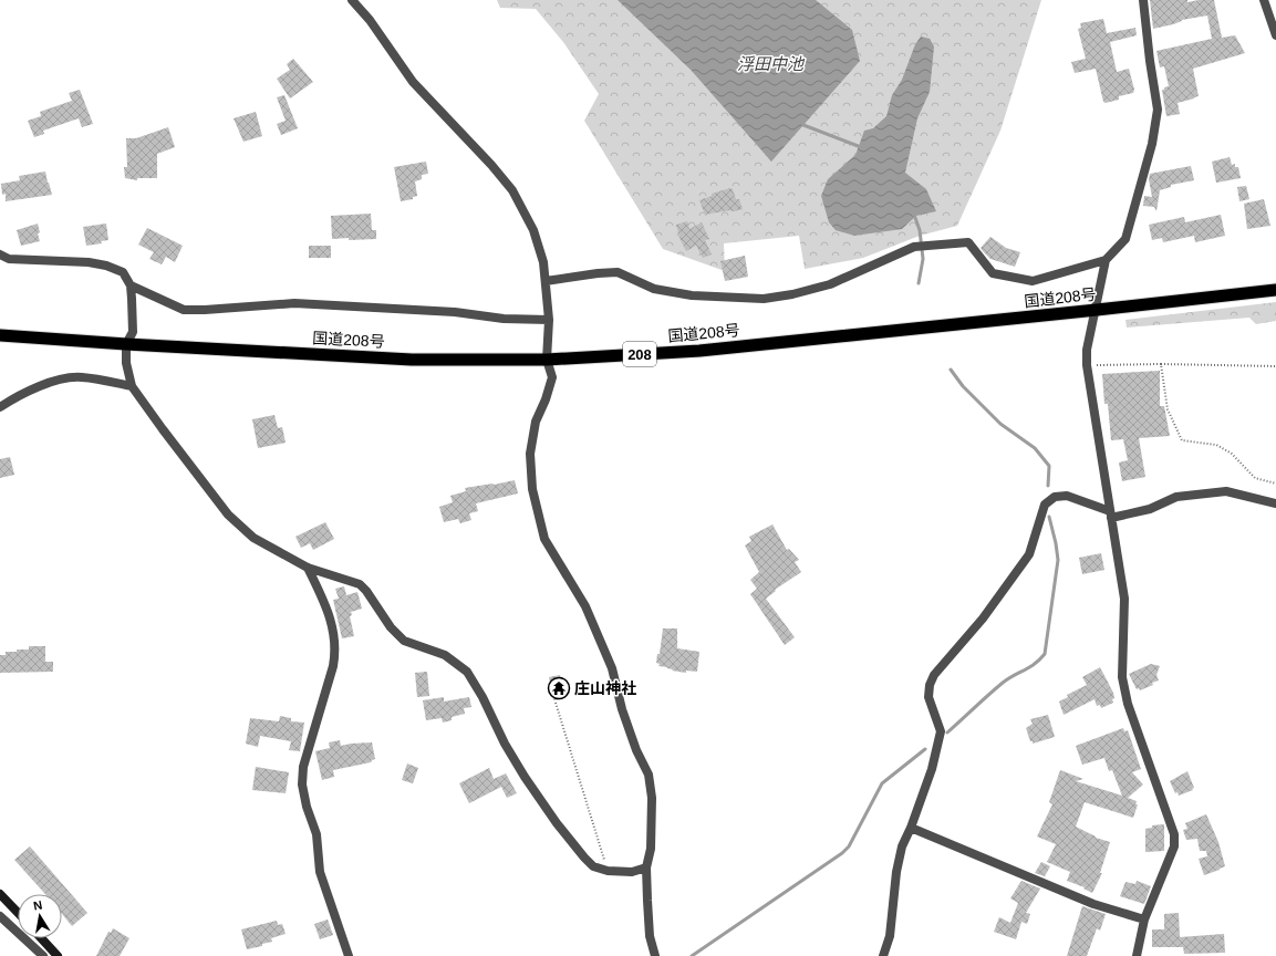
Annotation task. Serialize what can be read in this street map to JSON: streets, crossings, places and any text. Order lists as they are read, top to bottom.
{
  "streets": {
    "highway": ["国道208号", "208"]
  },
  "water": ["浮田中池"],
  "places": {
    "temple": ["庄山神社"]
  },
  "north": "top"
}
